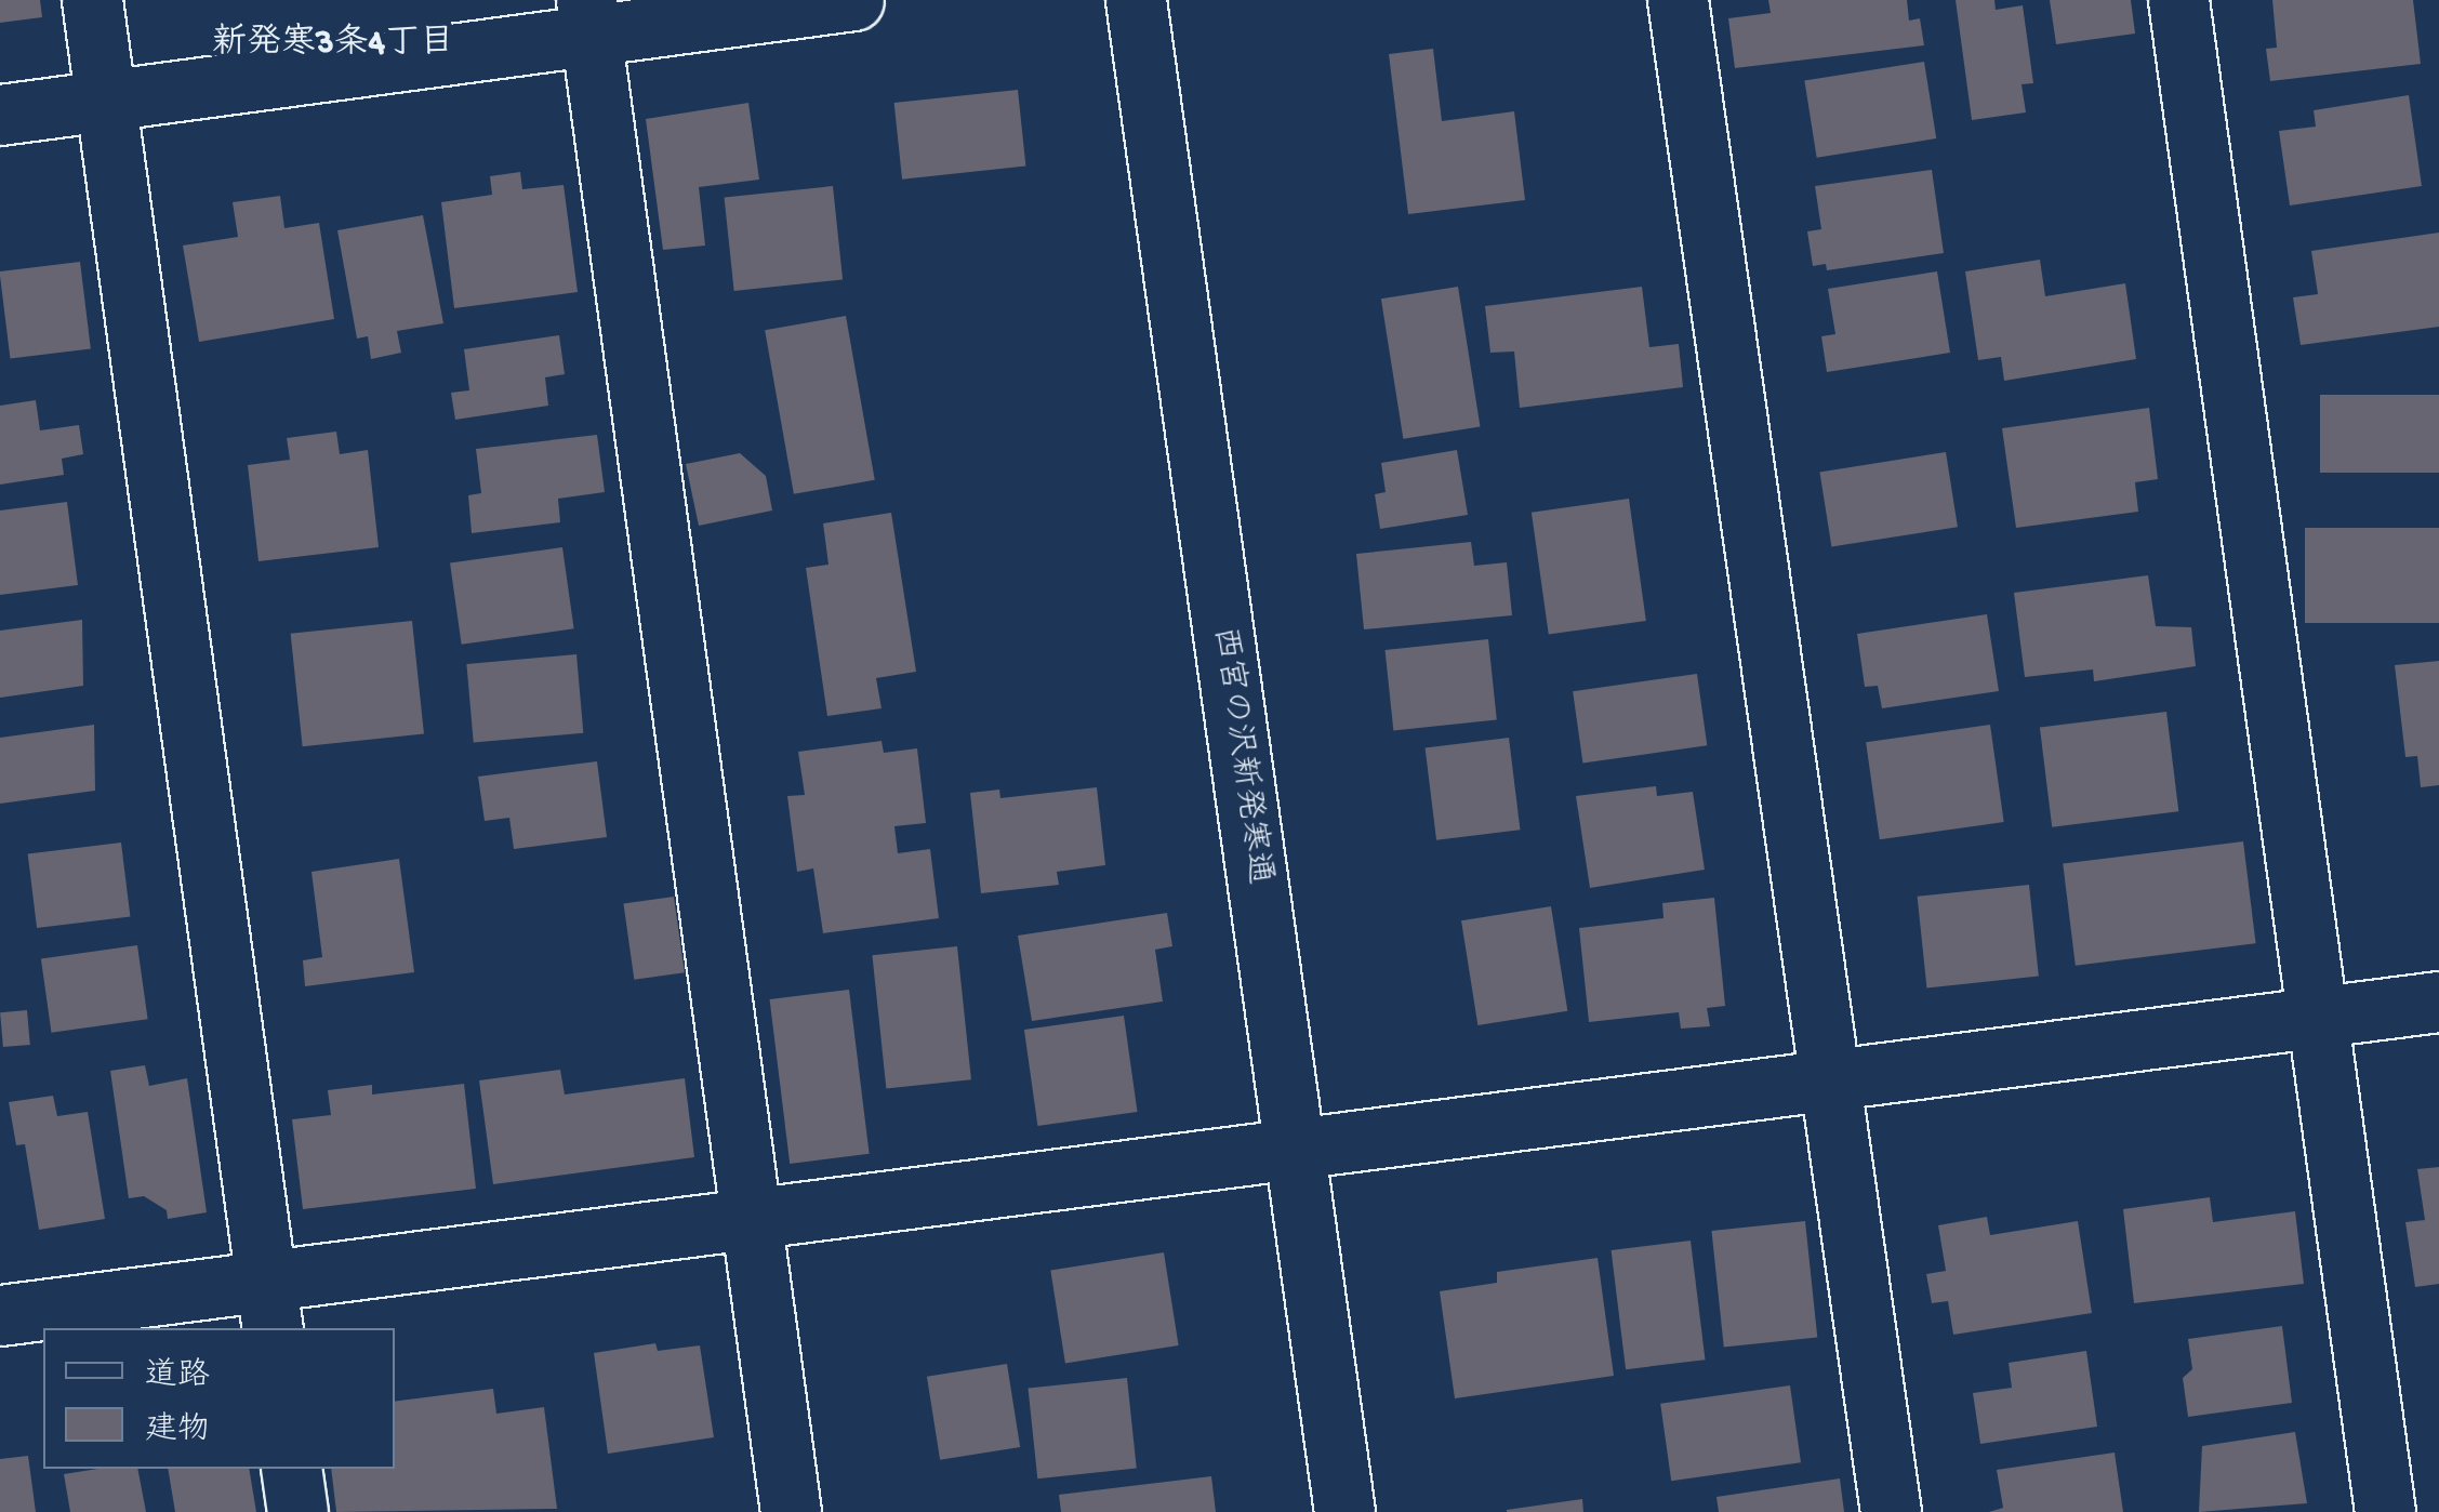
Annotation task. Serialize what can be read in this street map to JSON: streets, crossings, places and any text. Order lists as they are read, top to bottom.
{
  "streets": {
    "street": ["西宮の沢新発寒通"]
  },
  "districts": ["新発寒3条4丁目"],
  "legend": ["道路", "建物"]
}
